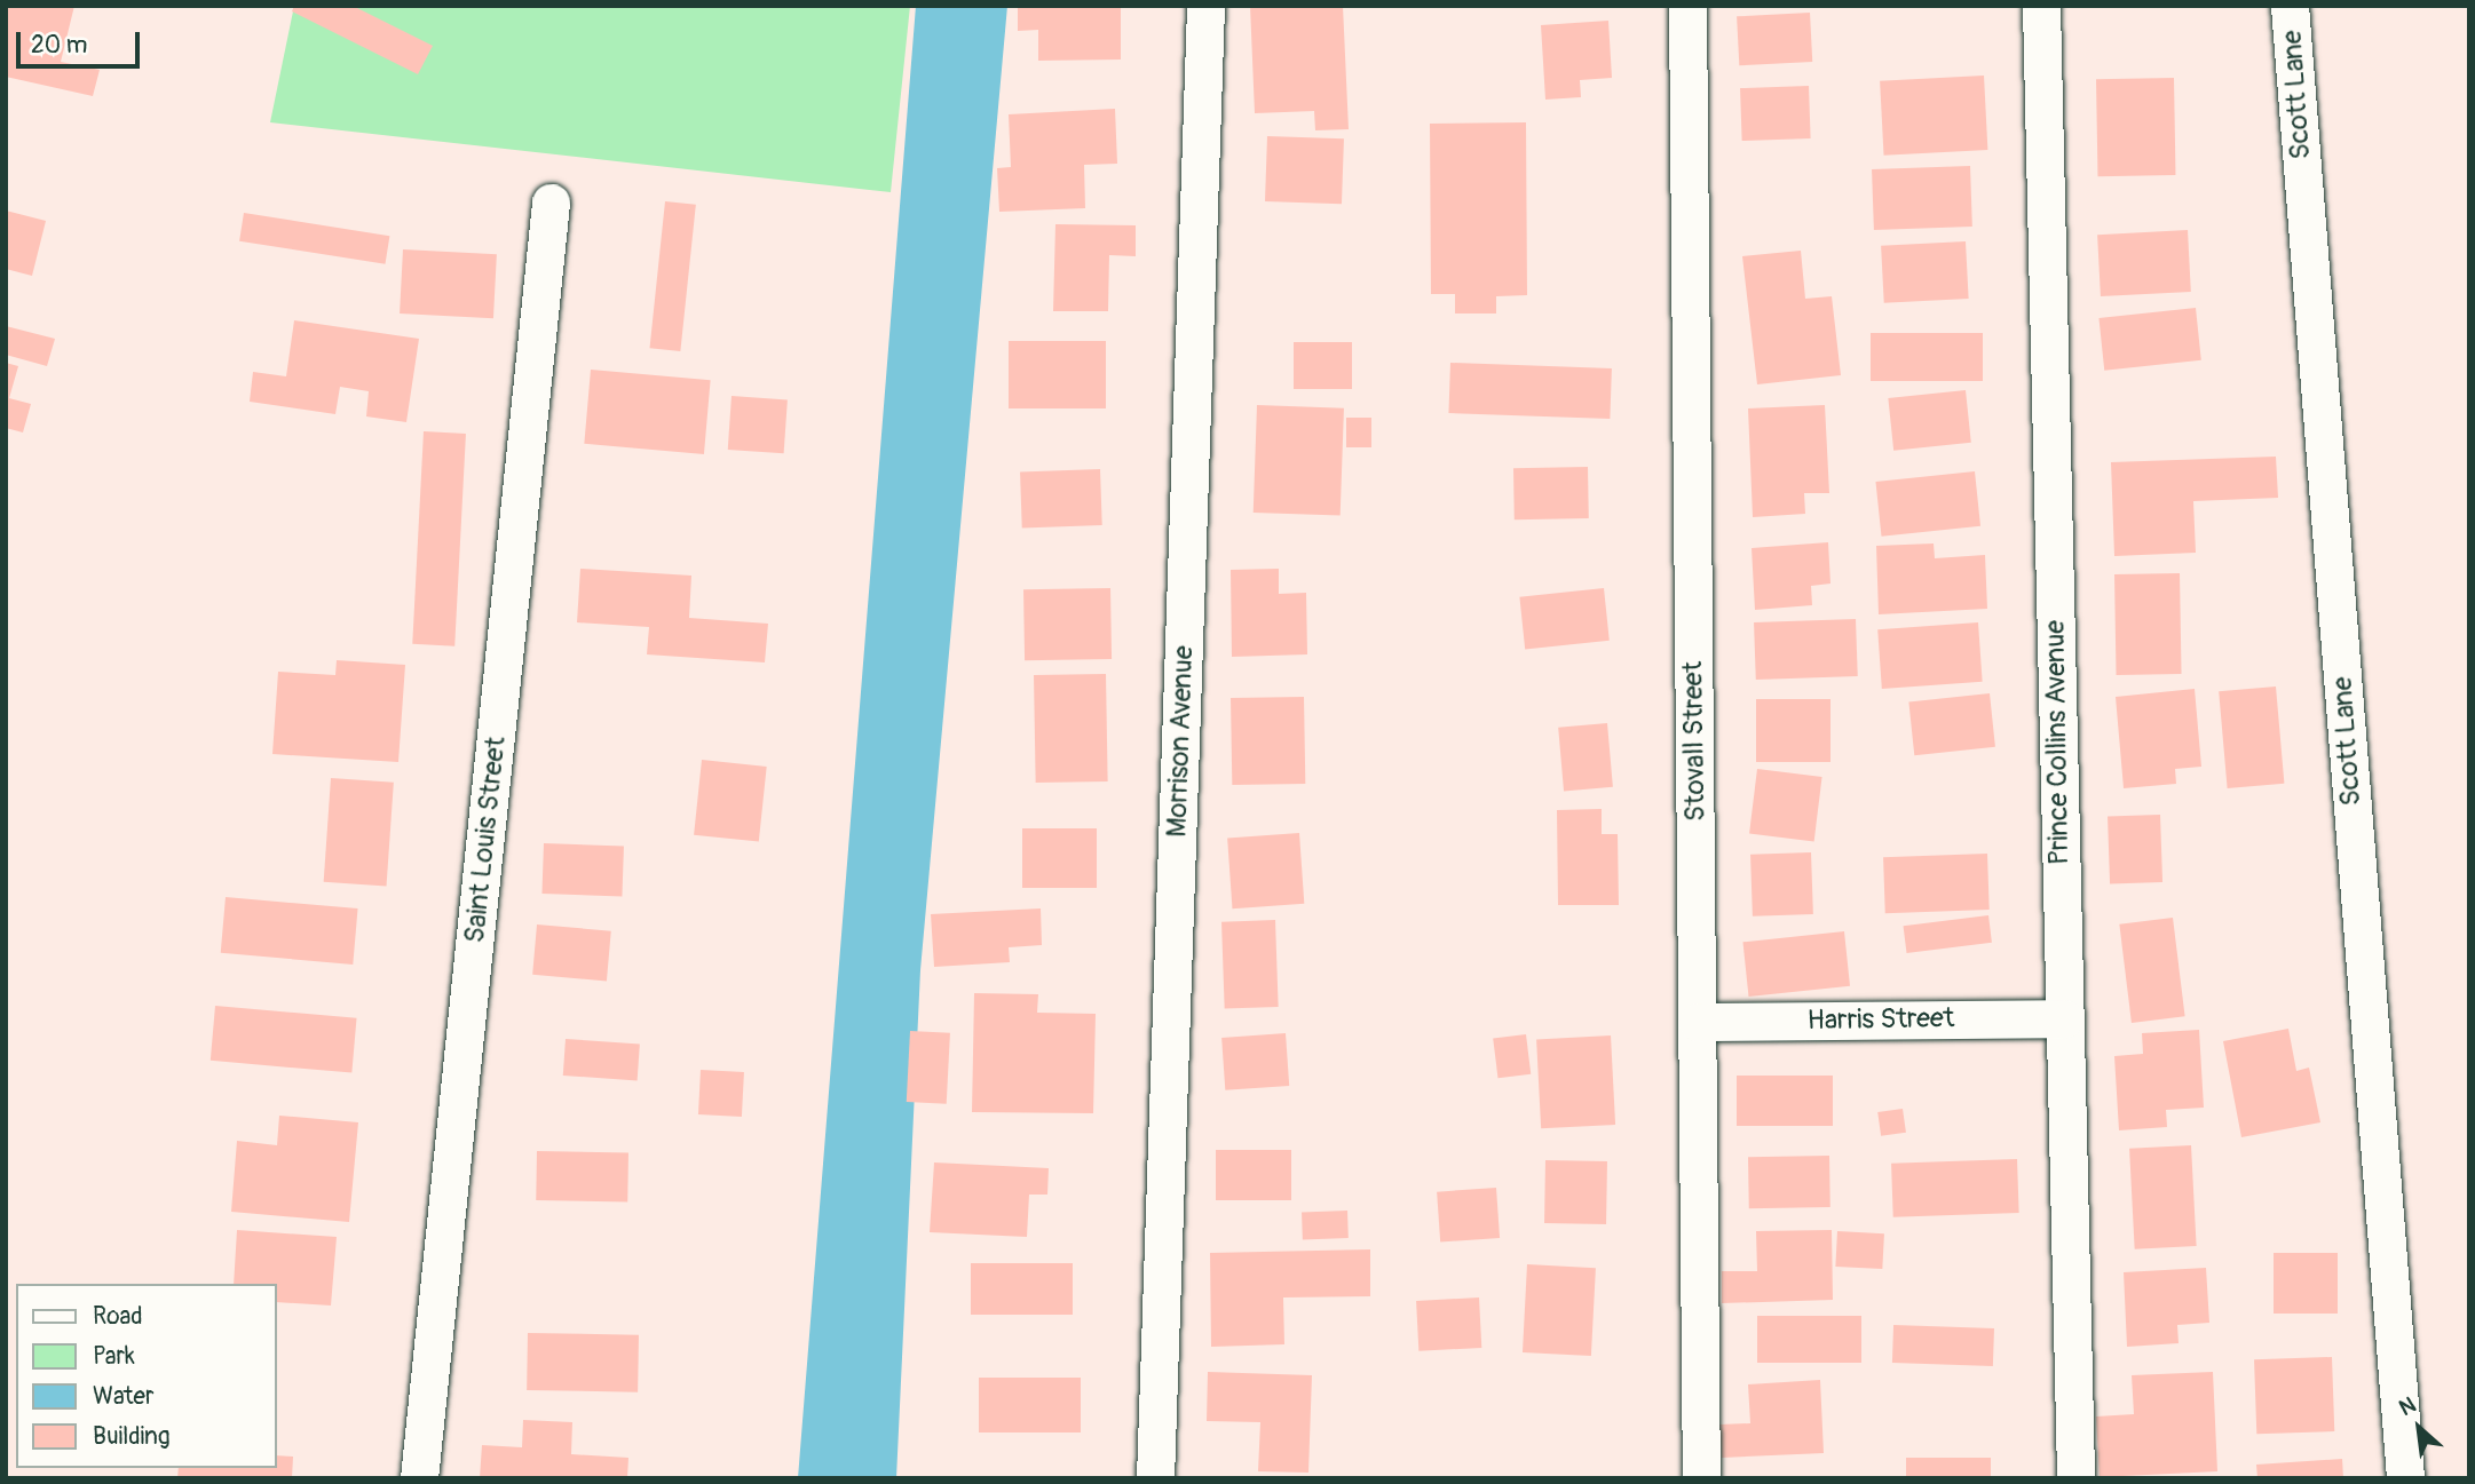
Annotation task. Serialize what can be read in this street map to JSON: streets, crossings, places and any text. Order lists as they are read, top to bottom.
{
  "streets": {
    "street": [
      "Scott Lane",
      "Morrison Avenue",
      "Stovall Street",
      "Prince Collins Avenue",
      "Saint Louis Street",
      "Harris Street"
    ]
  },
  "crossings": [
    ["Stovall Street", "Harris Street"],
    ["Prince Collins Avenue", "Harris Street"]
  ],
  "legend": [
    "Road",
    "Park",
    "Water",
    "Building"
  ],
  "scale_bar": "20 m",
  "north": "top left"
}
